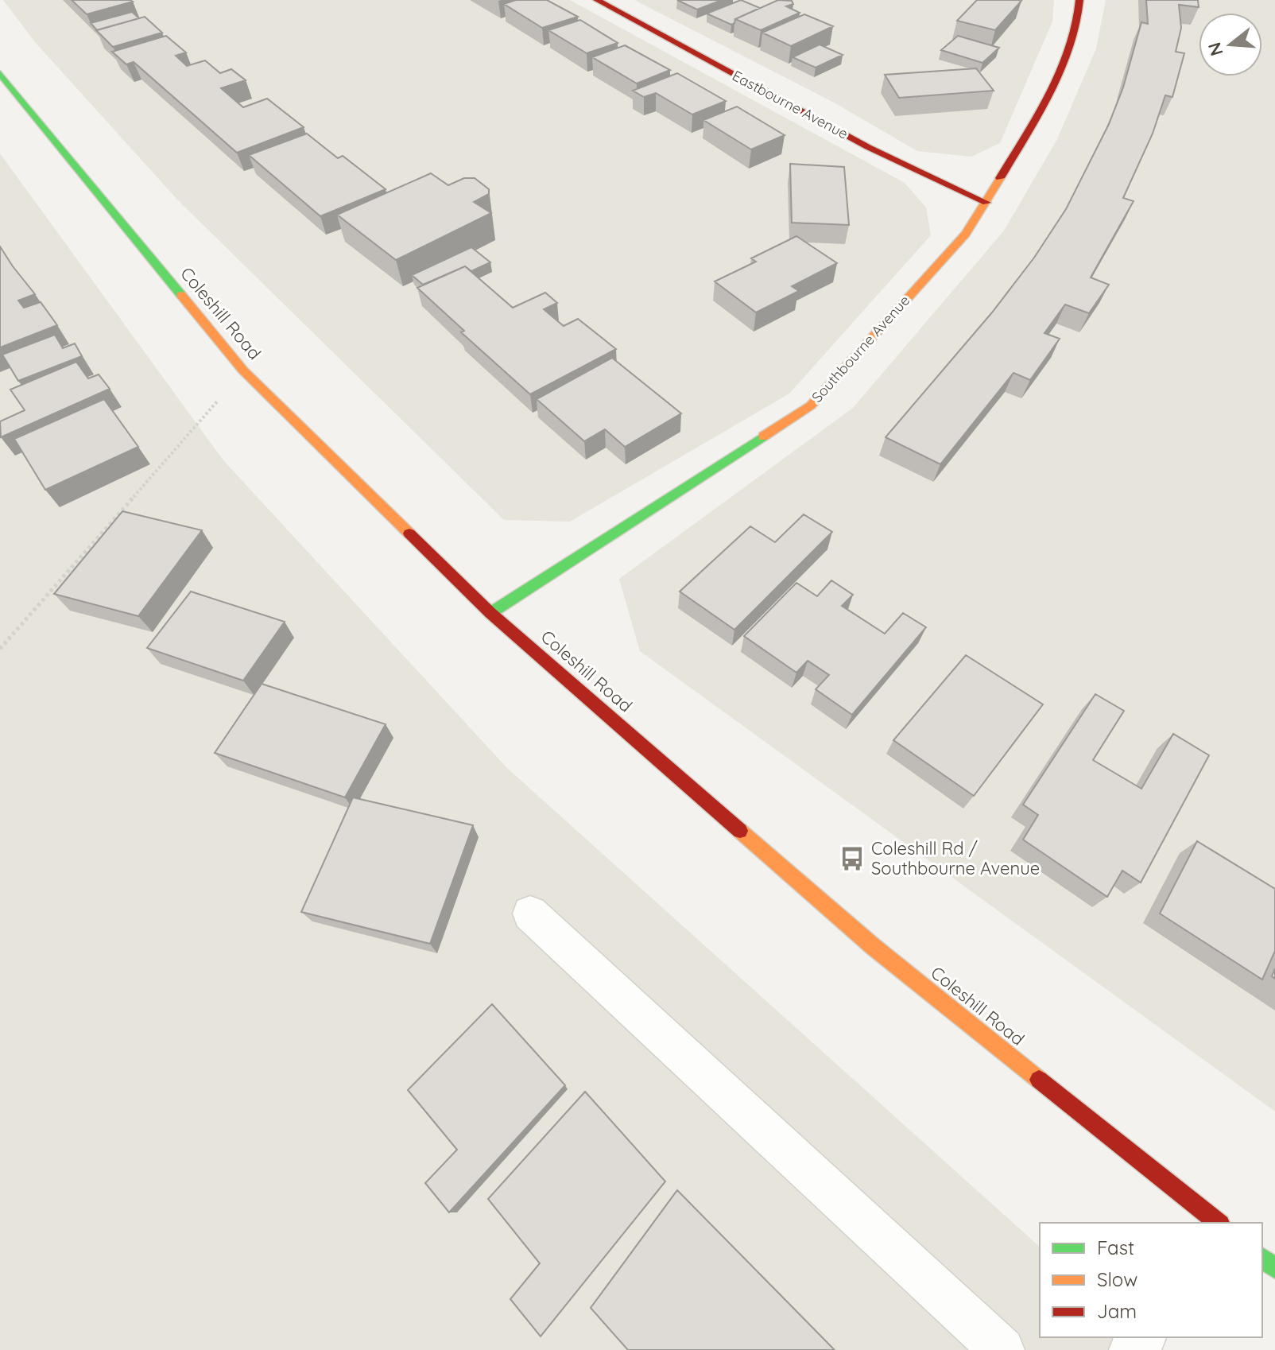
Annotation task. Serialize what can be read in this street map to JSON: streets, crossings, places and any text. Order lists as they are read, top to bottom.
{
  "streets": {
    "street": ["Eastbourne Avenue", "Coleshill Road", "Southbourne Avenue"]
  },
  "crossings": [
    ["Eastbourne Avenue", "Southbourne Avenue"],
    ["Coleshill Road", "Southbourne Avenue"]
  ],
  "places": {
    "bus stop": ["Coleshill Rd / Southbourne Avenue"]
  },
  "legend": ["Fast", "Slow", "Jam"],
  "north": "left"
}
